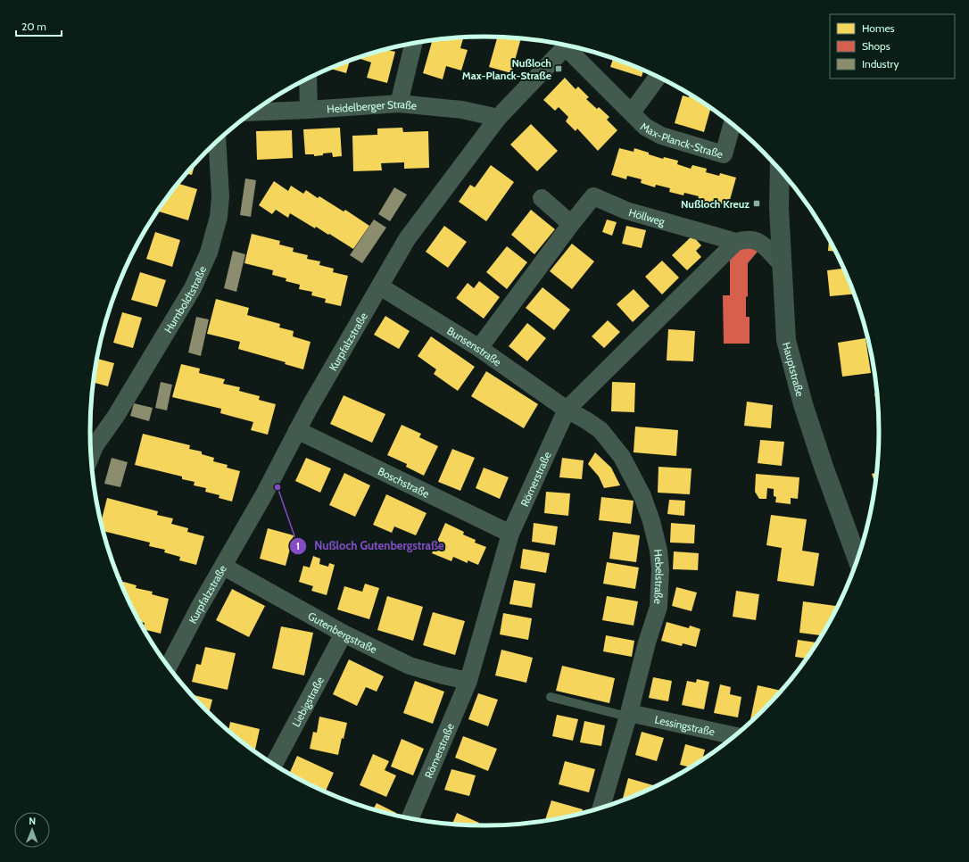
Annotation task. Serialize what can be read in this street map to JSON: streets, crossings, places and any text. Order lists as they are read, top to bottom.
{
  "streets": {
    "main road": ["Hauptstraße"],
    "street": [
      "Heidelberger Straße",
      "Max-Planck-Straße",
      "Höllweg",
      "Humboldtstraße",
      "Kurpfalzstraße",
      "Bunsenstraße",
      "Römerstraße",
      "Boschstraße",
      "Hebelstraße",
      "Gutenbergstraße",
      "Liebigstraße",
      "Lessingstraße"
    ]
  },
  "crossings": [
    ["Heidelberger Straße", "Kurpfalzstraße"],
    ["Höllweg", "Bunsenstraße"],
    ["Höllweg", "Römerstraße"],
    ["Kurpfalzstraße", "Bunsenstraße"],
    ["Kurpfalzstraße", "Boschstraße"],
    ["Kurpfalzstraße", "Gutenbergstraße"],
    ["Bunsenstraße", "Römerstraße"],
    ["Bunsenstraße", "Hebelstraße"],
    ["Römerstraße", "Boschstraße"],
    ["Römerstraße", "Hebelstraße"],
    ["Römerstraße", "Gutenbergstraße"],
    ["Hebelstraße", "Lessingstraße"],
    ["Gutenbergstraße", "Liebigstraße"]
  ],
  "places": {
    "transit": ["Nußloch Max-Planck-Straße", "Nußloch Kreuz"],
    "other": ["Nußloch Gutenbergstraße"]
  },
  "legend": ["Homes", "Shops", "Industry"],
  "scale_bar": "20 m",
  "north": "top"
}
